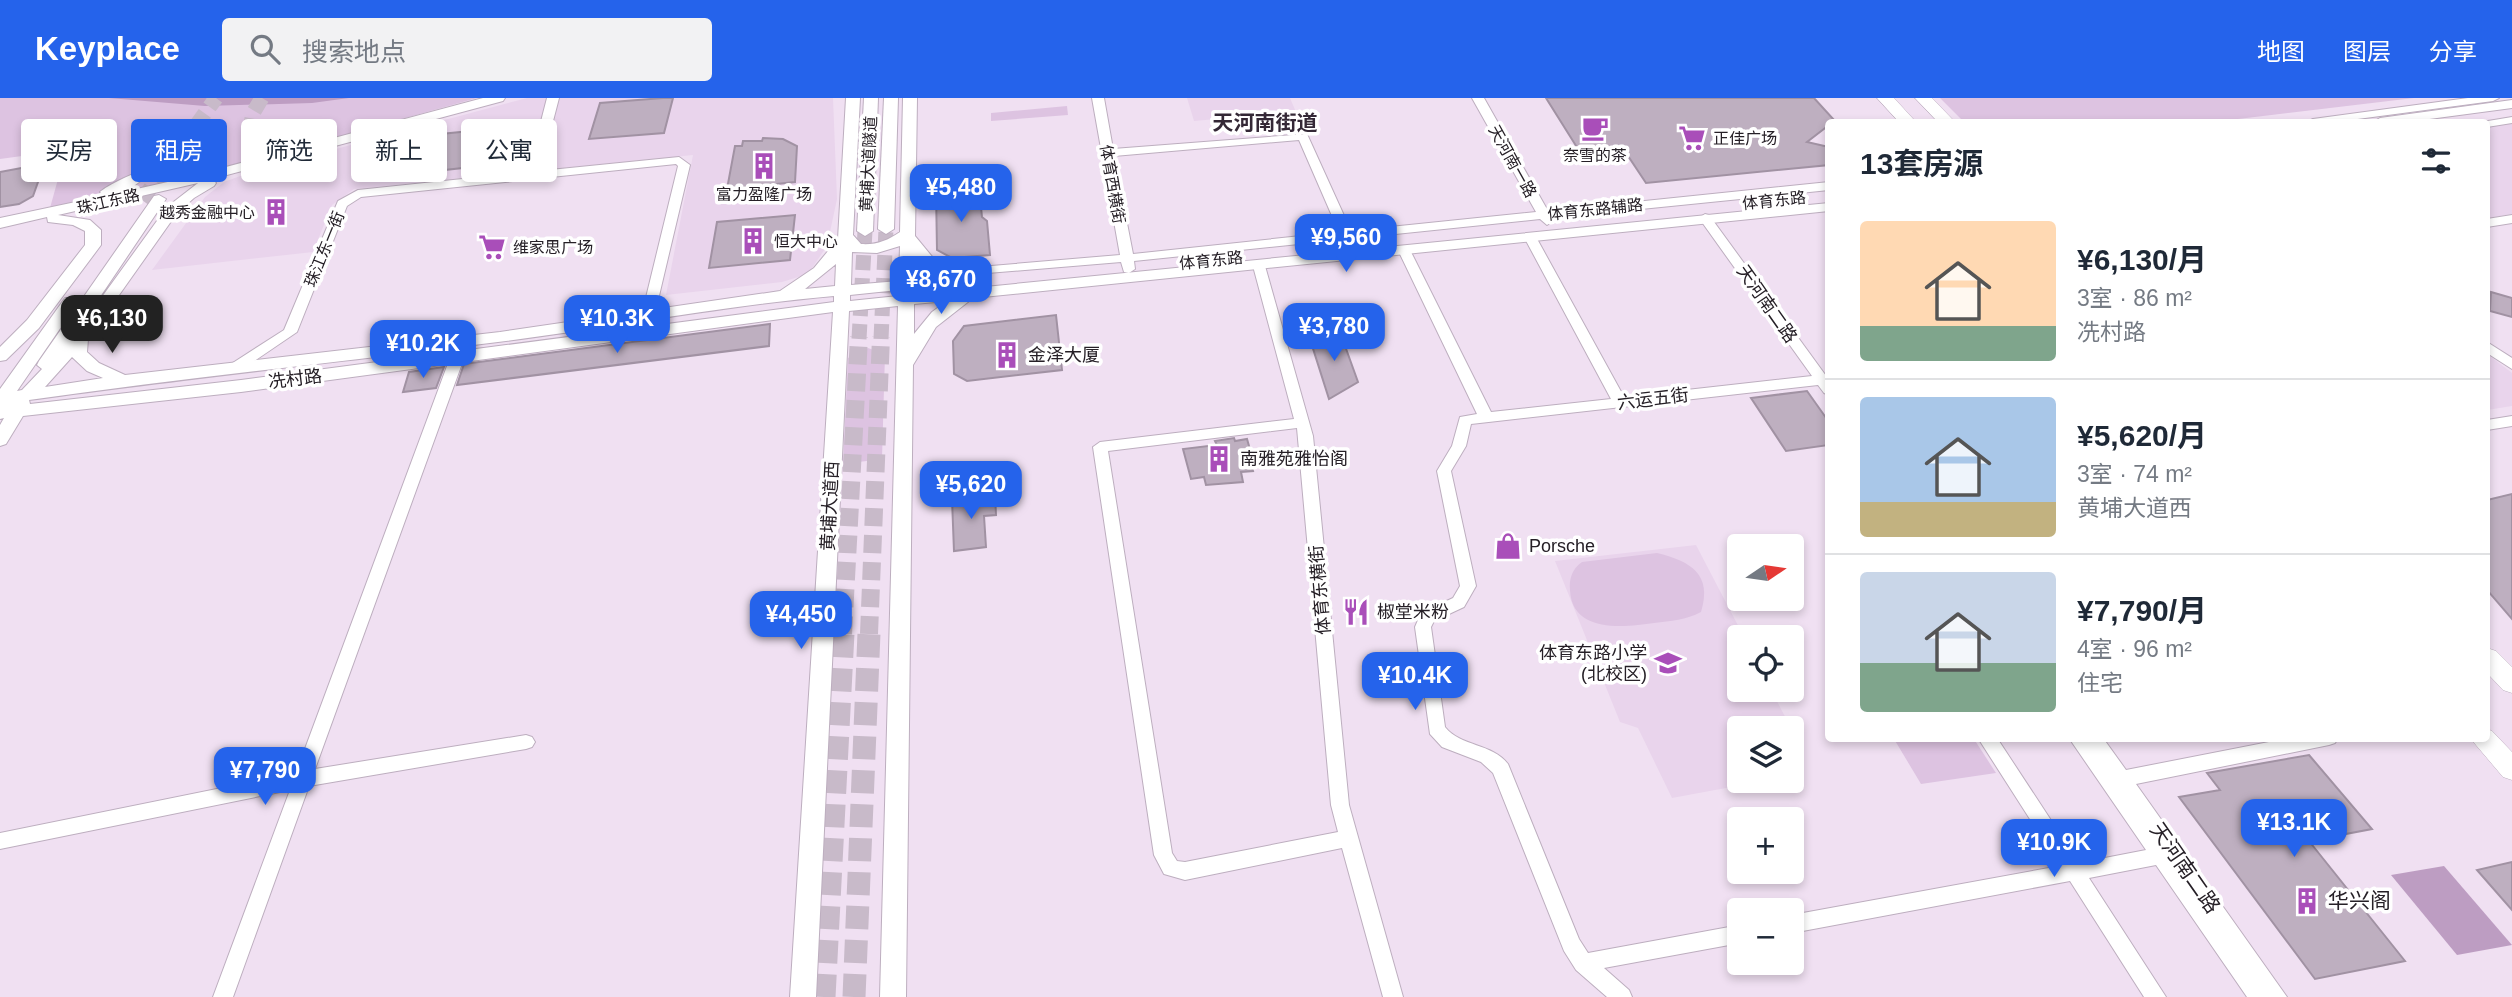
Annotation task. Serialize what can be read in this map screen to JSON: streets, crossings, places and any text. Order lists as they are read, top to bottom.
{
  "streets": {
    "main road": [
      "黄埔大道隧道",
      "体育东路",
      "珠江东路",
      "冼村路",
      "黄埔大道西"
    ],
    "street": [
      "天河南一路",
      "体育西横街",
      "体育东路辅路",
      "珠江东一街",
      "天河南二路",
      "六运五街",
      "体育东横街"
    ]
  },
  "crossings": [
    ["天河南一路", "体育东路"],
    ["天河南一路", "体育东路辅路"],
    ["体育西横街", "体育东路"],
    ["体育西横街", "体育东路辅路"],
    ["体育东路", "体育东路辅路"],
    ["体育东路", "天河南二路"],
    ["体育东路", "冼村路"],
    ["体育东路", "体育东横街"],
    ["珠江东一街", "冼村路"],
    ["冼村路", "黄埔大道西"]
  ],
  "districts": ["天河南街道"],
  "places": {
    "cafe": ["奈雪的茶"],
    "supermarket": ["正佳广场", "维家思广场"],
    "building": [
      "富力盈隆广场",
      "越秀金融中心",
      "恒大中心",
      "金泽大厦",
      "南雅苑雅怡阁",
      "华兴阁"
    ],
    "shop": ["Porsche"],
    "restaurant": ["椒堂米粉"],
    "school or university": ["体育东路小学 (北校区)"]
  },
  "north": "right",
  "page": {
    "header": "Keyplace",
    "search": "搜索地点",
    "nav": ["地图", "图层", "分享"],
    "chip": [
      "买房",
      "租房",
      "筛选",
      "新上",
      "公寓"
    ],
    "heading": "13套房源",
    "price": [
      "¥5,480",
      "¥9,560",
      "¥8,670",
      "¥6,130",
      "¥10.3K",
      "¥3,780",
      "¥10.2K",
      "¥5,620",
      "¥4,450",
      "¥10.4K",
      "¥7,790",
      "¥13.1K",
      "¥10.9K"
    ],
    "list": [
      {
        "name": "¥6,130/月",
        "note": "3室 · 86 m² · 冼村路"
      },
      {
        "name": "¥5,620/月",
        "note": "3室 · 74 m² · 黄埔大道西"
      },
      {
        "name": "¥7,790/月",
        "note": "4室 · 96 m² · 住宅"
      }
    ],
    "map_buttons": ["+", "−"]
  }
}
